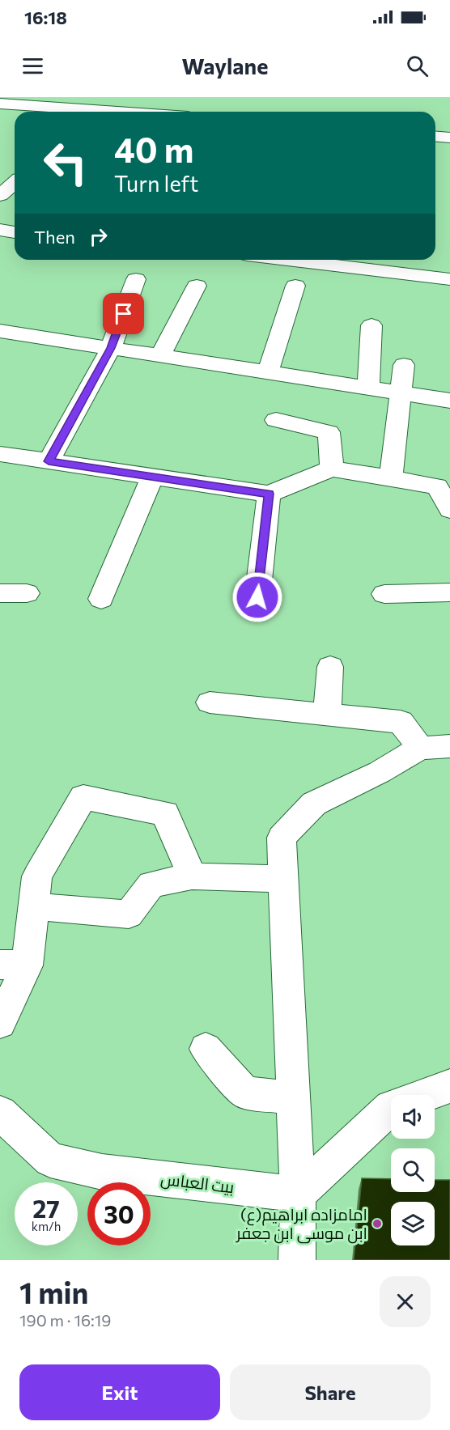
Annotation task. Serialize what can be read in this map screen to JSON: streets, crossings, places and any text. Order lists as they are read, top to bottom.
{
  "streets": {
    "street": ["بیت العباس"]
  },
  "places": ["(ع)امامزاده ابراهیم ابن موسی ابن جعفر"],
  "page": {
    "status": "16:18",
    "header": "Waylane",
    "turn": ["40 m", "Turn left"],
    "then": "Then",
    "speed": "27 km/h",
    "limit": "30",
    "heading": ["1 min", "190 m · 16:19"],
    "buttons": ["Exit", "Share"]
  }
}
